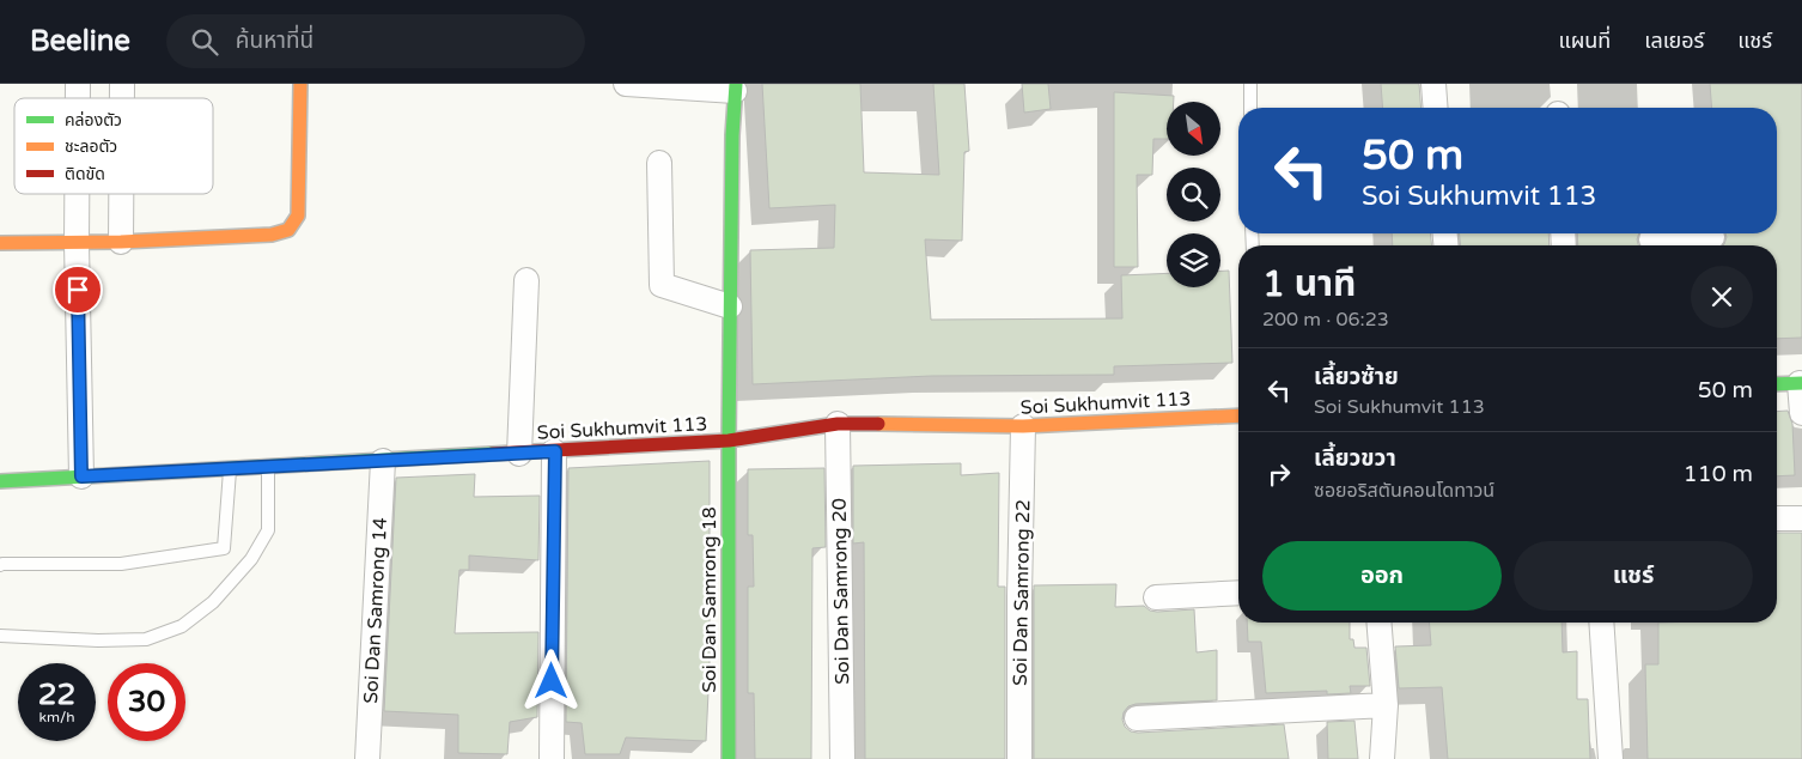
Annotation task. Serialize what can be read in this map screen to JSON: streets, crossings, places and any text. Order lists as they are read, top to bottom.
{
  "streets": {
    "main road": ["Soi Sukhumvit 113", "Soi Dan Samrong 18"],
    "street": ["Soi Dan Samrong 20", "Soi Dan Samrong 22", "Soi Dan Samrong 14"]
  },
  "crossings": [
    ["Soi Sukhumvit 113", "Soi Dan Samrong 20"],
    ["Soi Sukhumvit 113", "Soi Dan Samrong 22"],
    ["Soi Sukhumvit 113", "Soi Dan Samrong 18"],
    ["Soi Sukhumvit 113", "Soi Dan Samrong 14"]
  ],
  "legend": ["คล่องตัว", "ชะลอตัว", "ติดขัด"],
  "north": "bottom right",
  "page": {
    "header": "Beeline",
    "search": "ค้นหาที่นี่",
    "nav": ["แผนที่", "เลเยอร์", "แชร์"],
    "turn": ["50 m", "Soi Sukhumvit 113"],
    "heading": ["1 นาที", "200 m · 06:23"],
    "list": [
      {
        "name": "เลี้ยวซ้าย",
        "note": "Soi Sukhumvit 113",
        "value": "50 m"
      },
      {
        "name": "เลี้ยวขวา",
        "note": "ซอยอริสตันคอนโดทาวน์",
        "value": "110 m"
      }
    ],
    "buttons": ["ออก", "แชร์"],
    "speed": "22 km/h",
    "limit": "30"
  }
}
